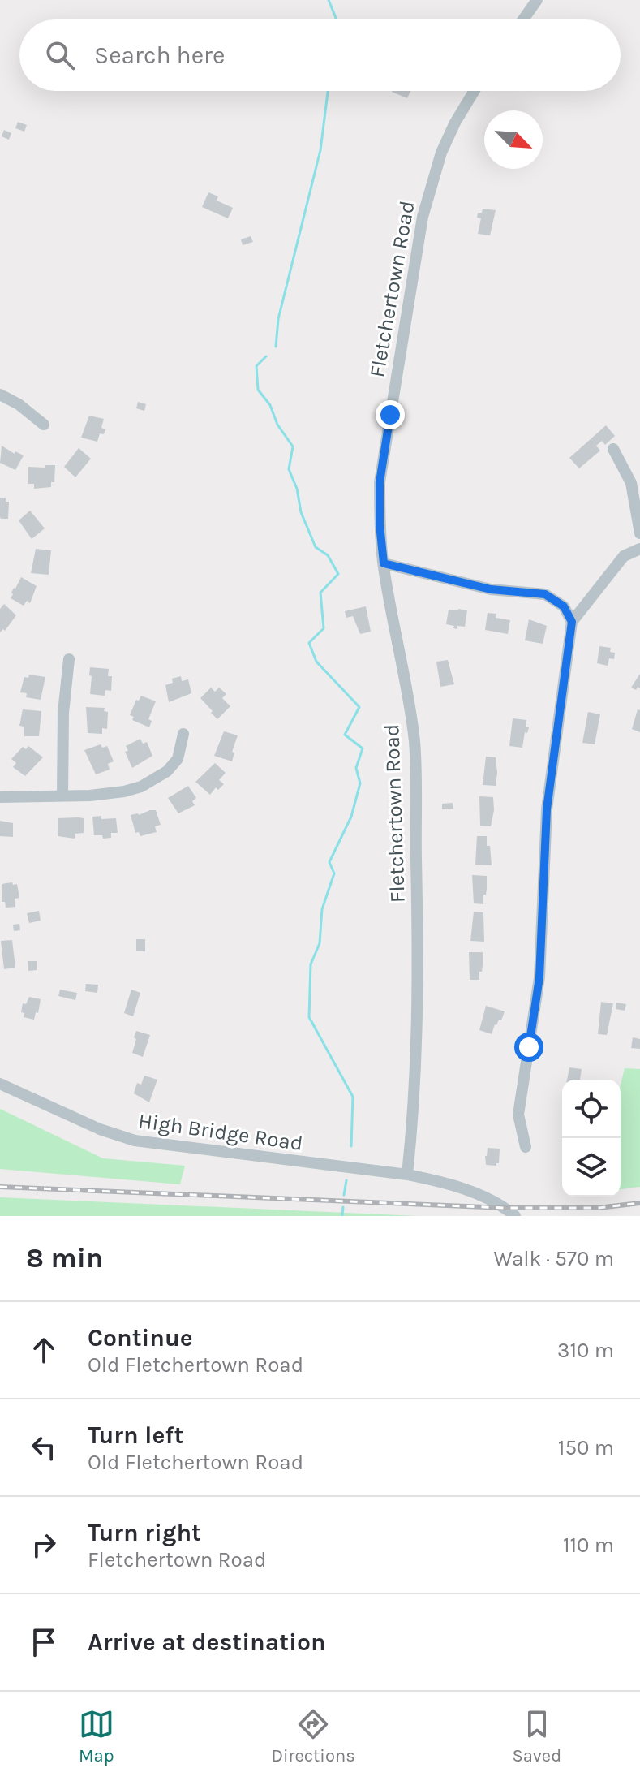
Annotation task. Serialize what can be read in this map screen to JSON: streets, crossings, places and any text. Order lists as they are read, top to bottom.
{
  "streets": {
    "street": ["Fletchertown Road", "High Bridge Road"]
  },
  "crossings": [
    ["Fletchertown Road", "High Bridge Road"]
  ],
  "north": "bottom right",
  "page": {
    "search": "Search here",
    "heading": ["8 min", "Walk · 570 m"],
    "list": [
      ["Continue", "Old Fletchertown Road", "310 m"],
      ["Turn left", "Old Fletchertown Road", "150 m"],
      ["Turn right", "Fletchertown Road", "110 m"],
      "Arrive at destination"
    ],
    "nav": ["Map", "Directions", "Saved"]
  }
}
